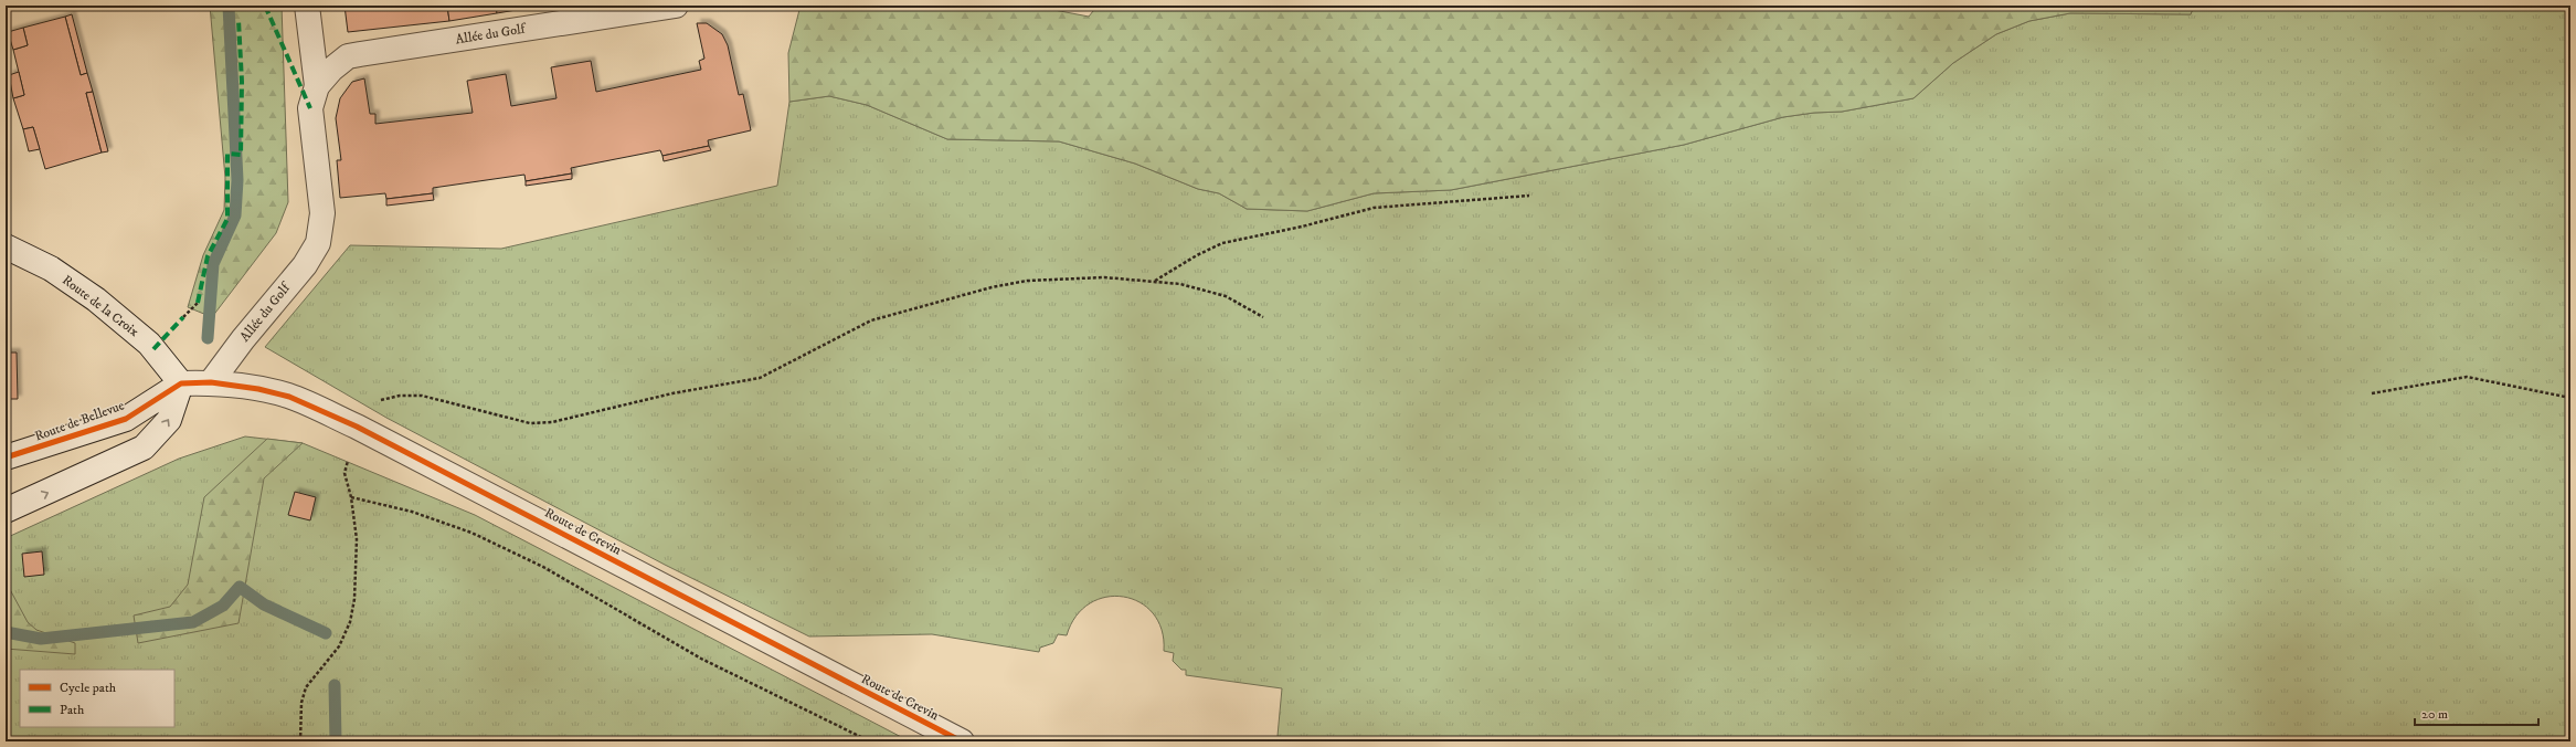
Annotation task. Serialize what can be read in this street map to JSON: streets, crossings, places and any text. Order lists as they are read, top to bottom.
{
  "streets": {
    "street": [
      "Allée du Golf",
      "Route de la Croix",
      "Route de Bellevue",
      "Route de Crevin"
    ]
  },
  "crossings": [
    ["Allée du Golf", "Route de Crevin"],
    ["Route de la Croix", "Route de Bellevue"],
    ["Route de la Croix", "Route de Crevin"],
    ["Route de Bellevue", "Route de Crevin"]
  ],
  "legend": ["Cycle path", "Path"],
  "scale_bar": "20 m"
}
